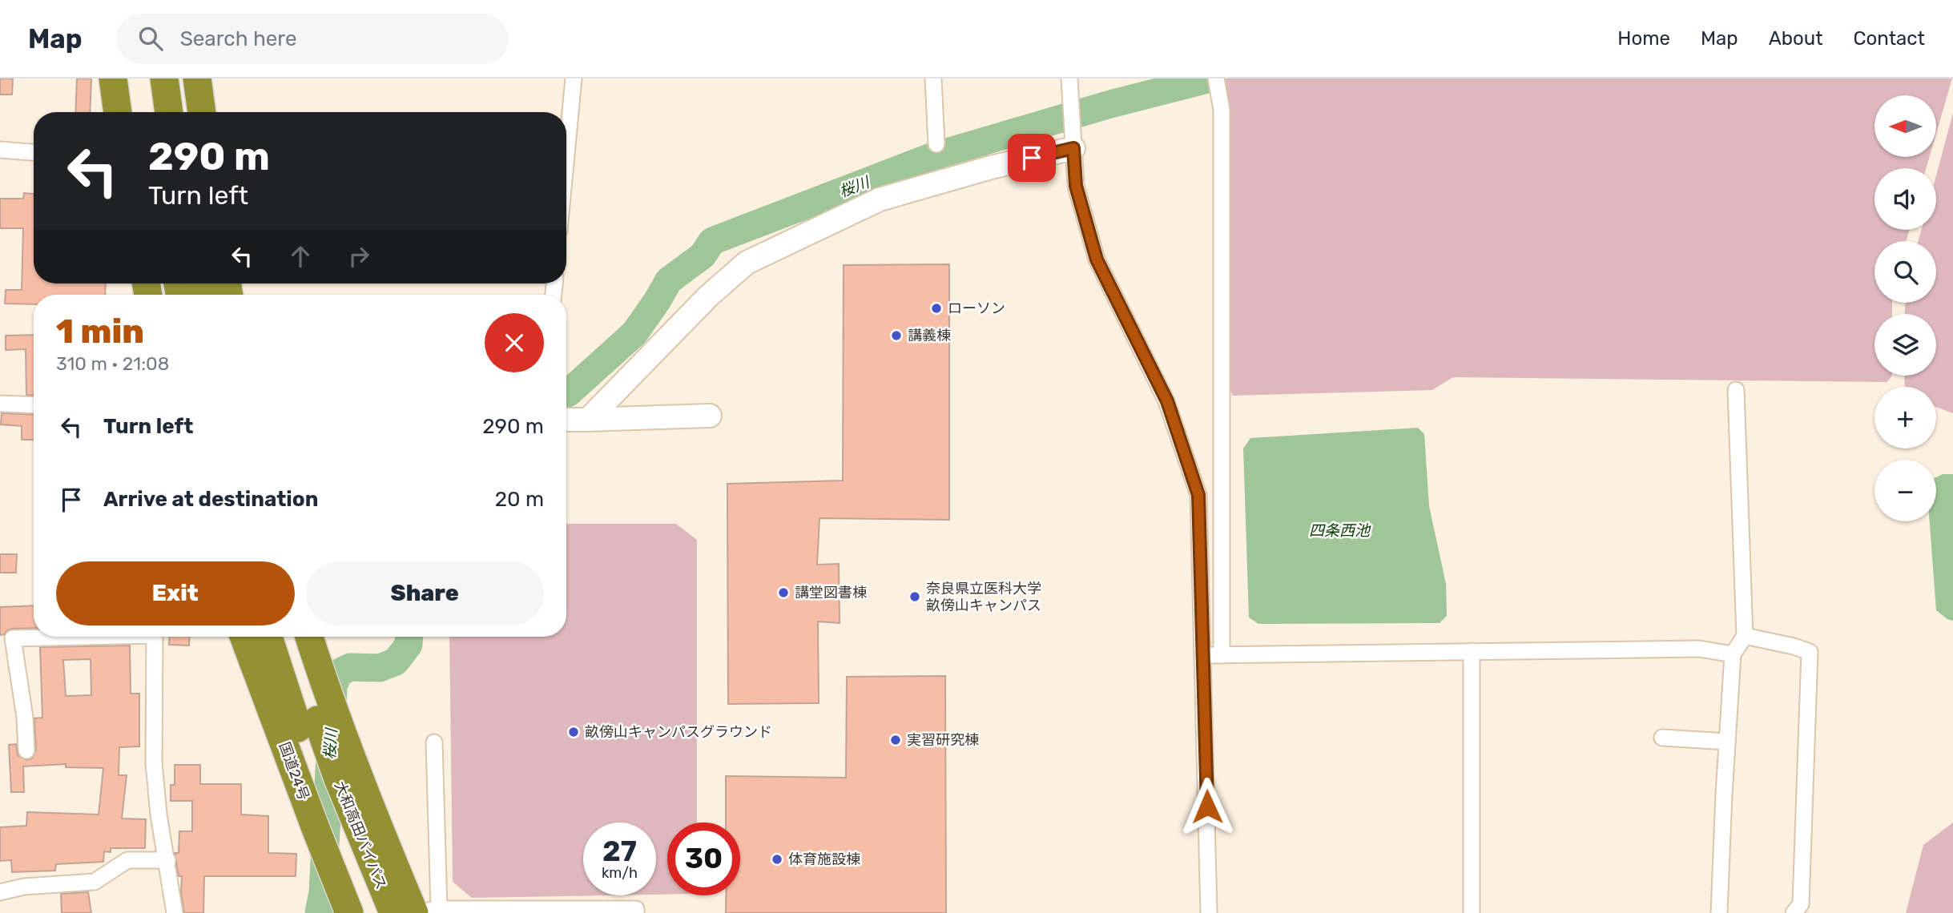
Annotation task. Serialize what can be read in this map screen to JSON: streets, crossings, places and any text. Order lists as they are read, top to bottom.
{
  "streets": {
    "highway": ["国道24号", "大和高田バイパス"]
  },
  "water": ["桜川", "四条西池"],
  "places": [
    "ローソン",
    "講義棟",
    "講堂図書棟",
    "奈良県立医科大学 畝傍山キャンパス",
    "畝傍山キャンパスグラウンド",
    "実習研究棟",
    "体育施設棟"
  ],
  "north": "left",
  "page": {
    "header": "Map",
    "search": "Search here",
    "nav": [
      "Home",
      "Map",
      "About",
      "Contact"
    ],
    "map_buttons": ["+", "−"],
    "turn": ["290 m", "Turn left"],
    "heading": ["1 min", "310 m · 21:08"],
    "list": [
      {
        "name": "Turn left",
        "value": "290 m"
      },
      {
        "name": "Arrive at destination",
        "value": "20 m"
      }
    ],
    "buttons": ["Exit", "Share"],
    "speed": "27 km/h",
    "limit": "30"
  }
}
